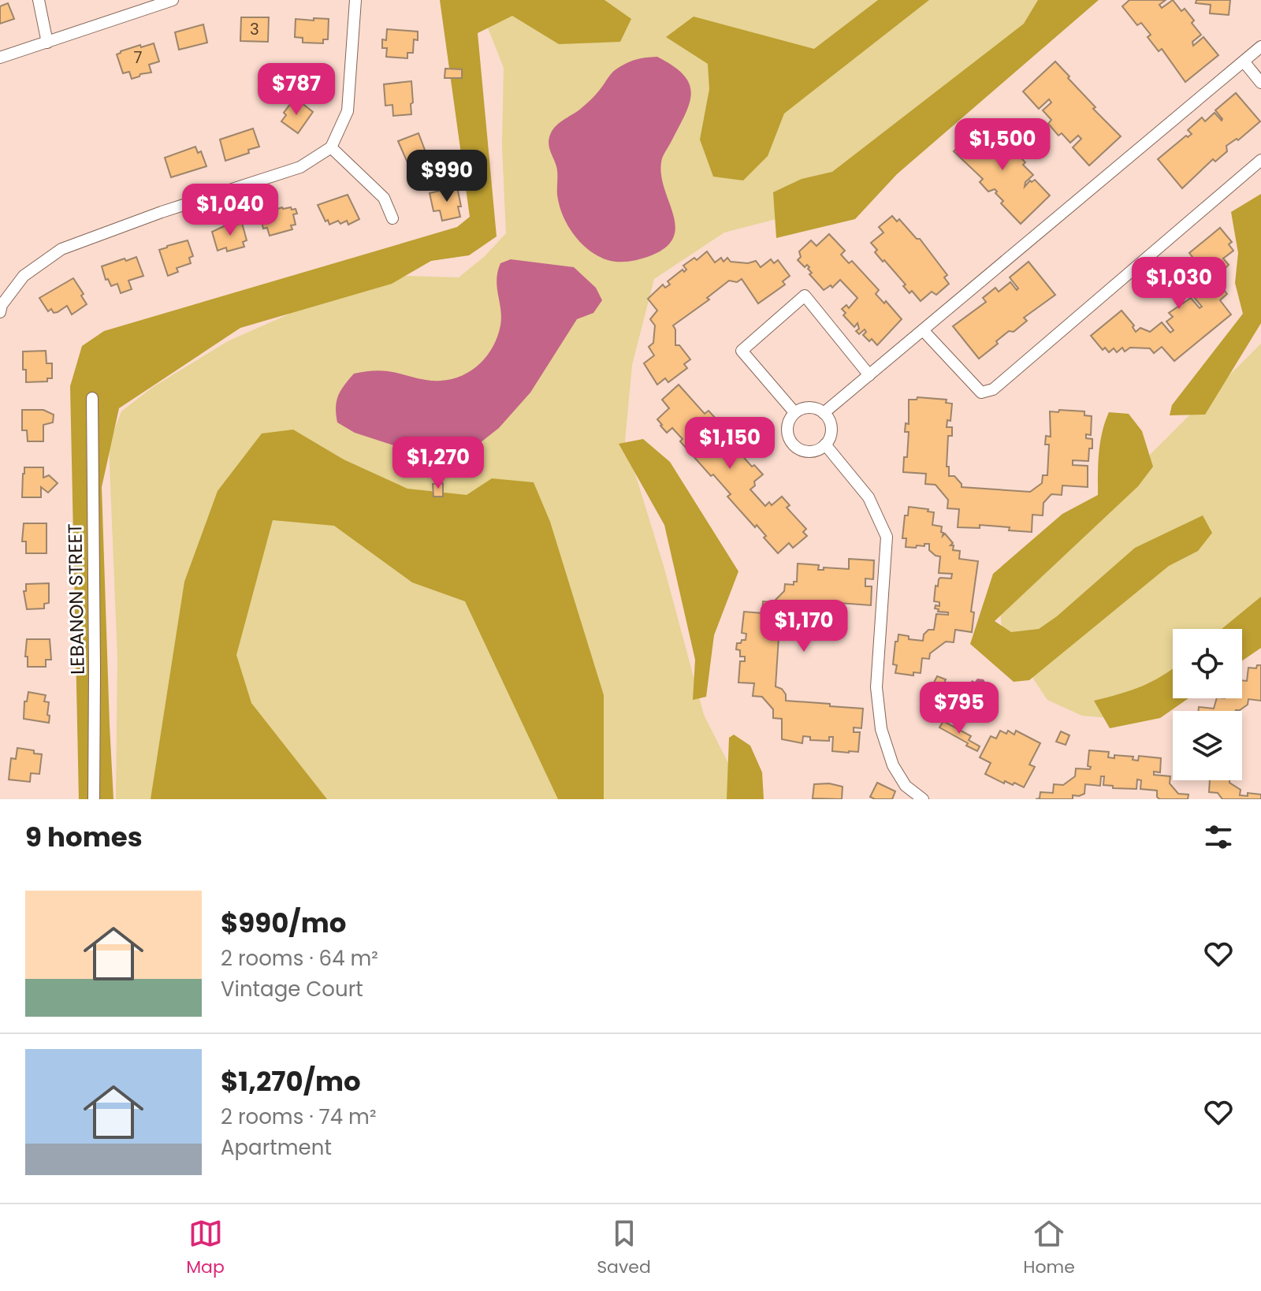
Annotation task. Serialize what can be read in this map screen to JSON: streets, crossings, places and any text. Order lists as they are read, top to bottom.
{
  "streets": {
    "street": ["LEBANON STREET"]
  },
  "house_numbers": ["3", "7"],
  "page": {
    "price": [
      "$787",
      "$1,500",
      "$990",
      "$1,040",
      "$1,030",
      "$1,150",
      "$1,270",
      "$1,170",
      "$795"
    ],
    "heading": "9 homes",
    "list": [
      {
        "name": "$990/mo",
        "note": "2 rooms · 64 m² · Vintage Court"
      },
      {
        "name": "$1,270/mo",
        "note": "2 rooms · 74 m² · Apartment"
      }
    ],
    "tabs": ["Map", "Saved", "Home"]
  }
}
